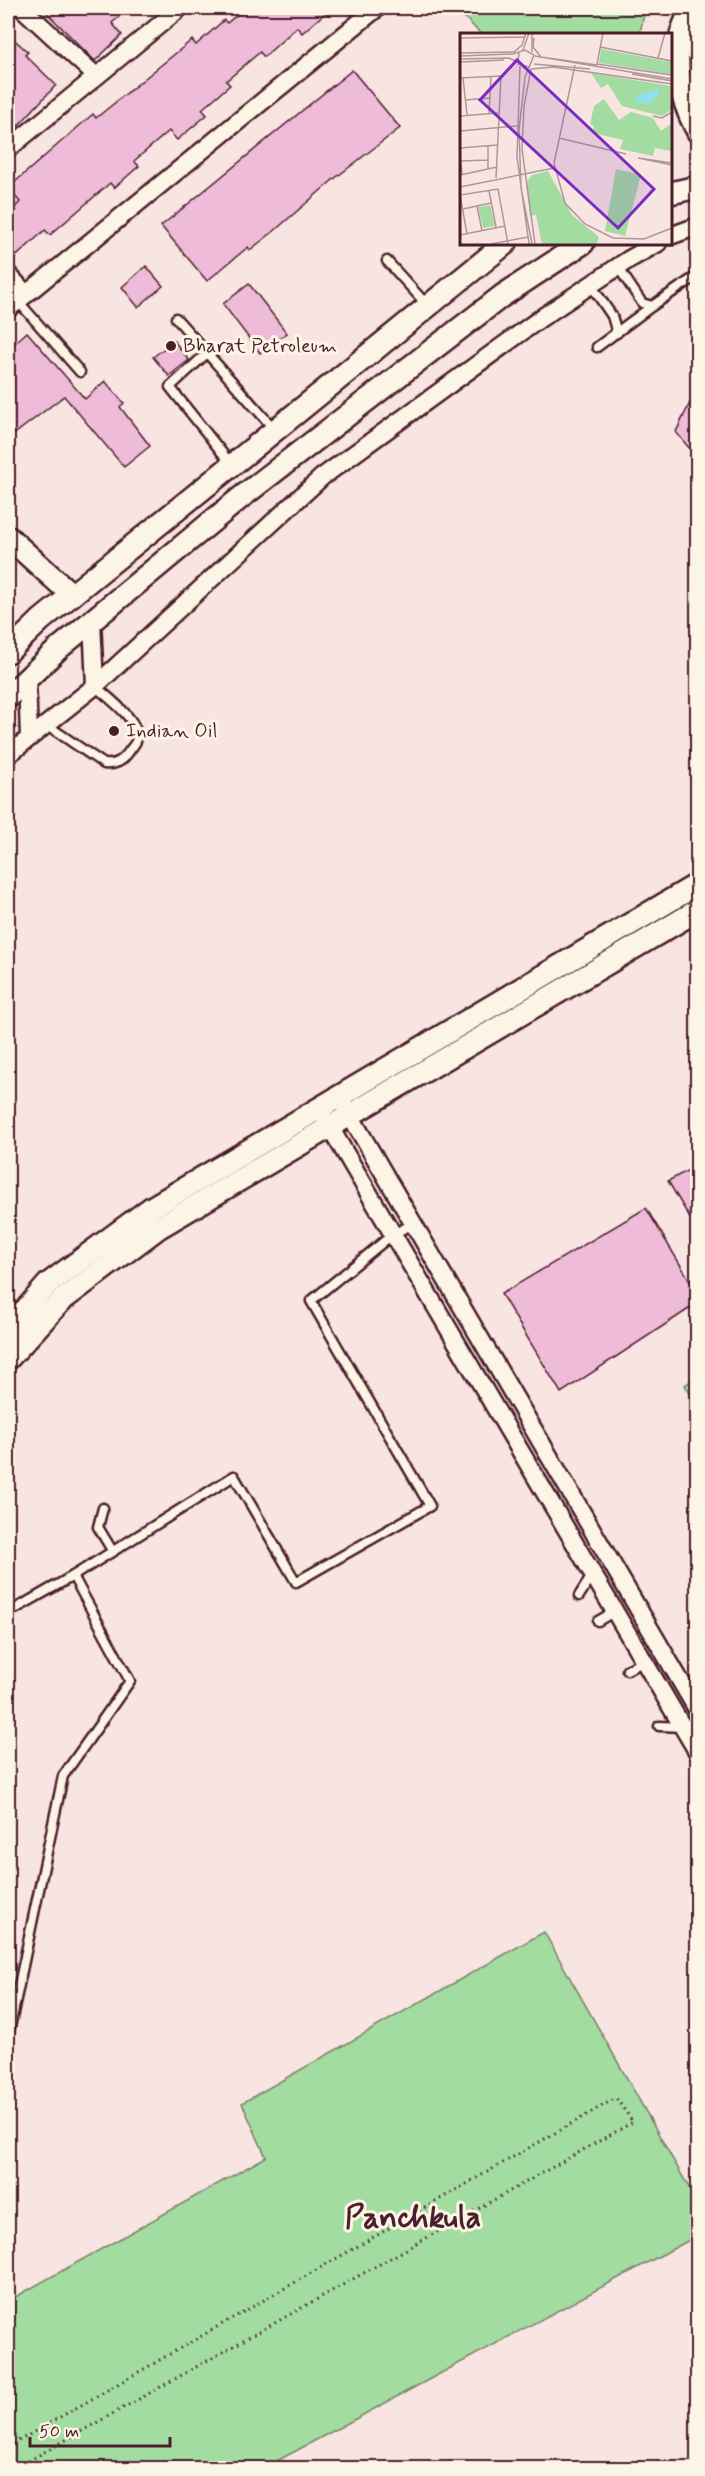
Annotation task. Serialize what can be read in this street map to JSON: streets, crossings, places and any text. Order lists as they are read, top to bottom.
{
  "districts": ["Panchkula"],
  "places": ["Bharat Petroleum", "Indian Oil"],
  "scale_bar": "50 m"
}
